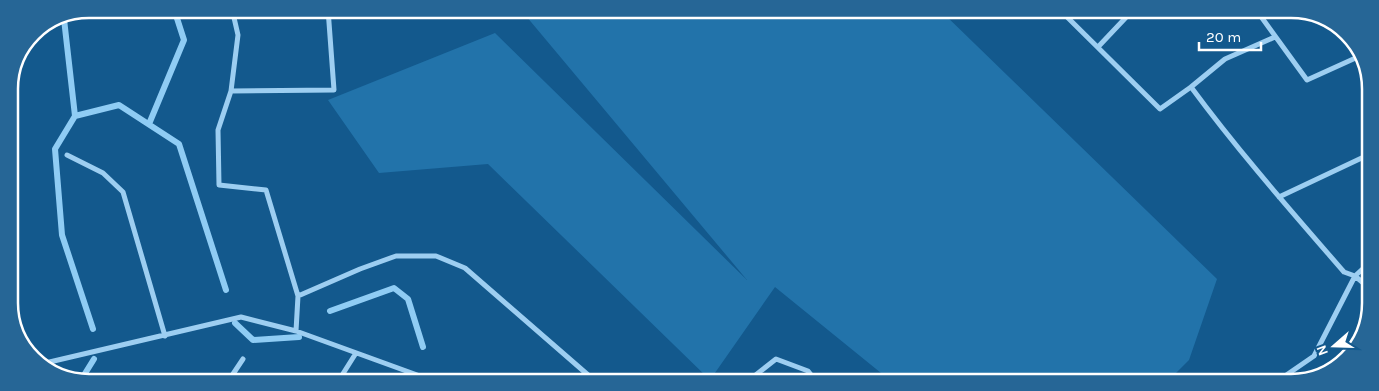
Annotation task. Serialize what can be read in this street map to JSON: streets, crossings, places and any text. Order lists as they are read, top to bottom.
{
  "scale_bar": "20 m",
  "north": "left"
}
